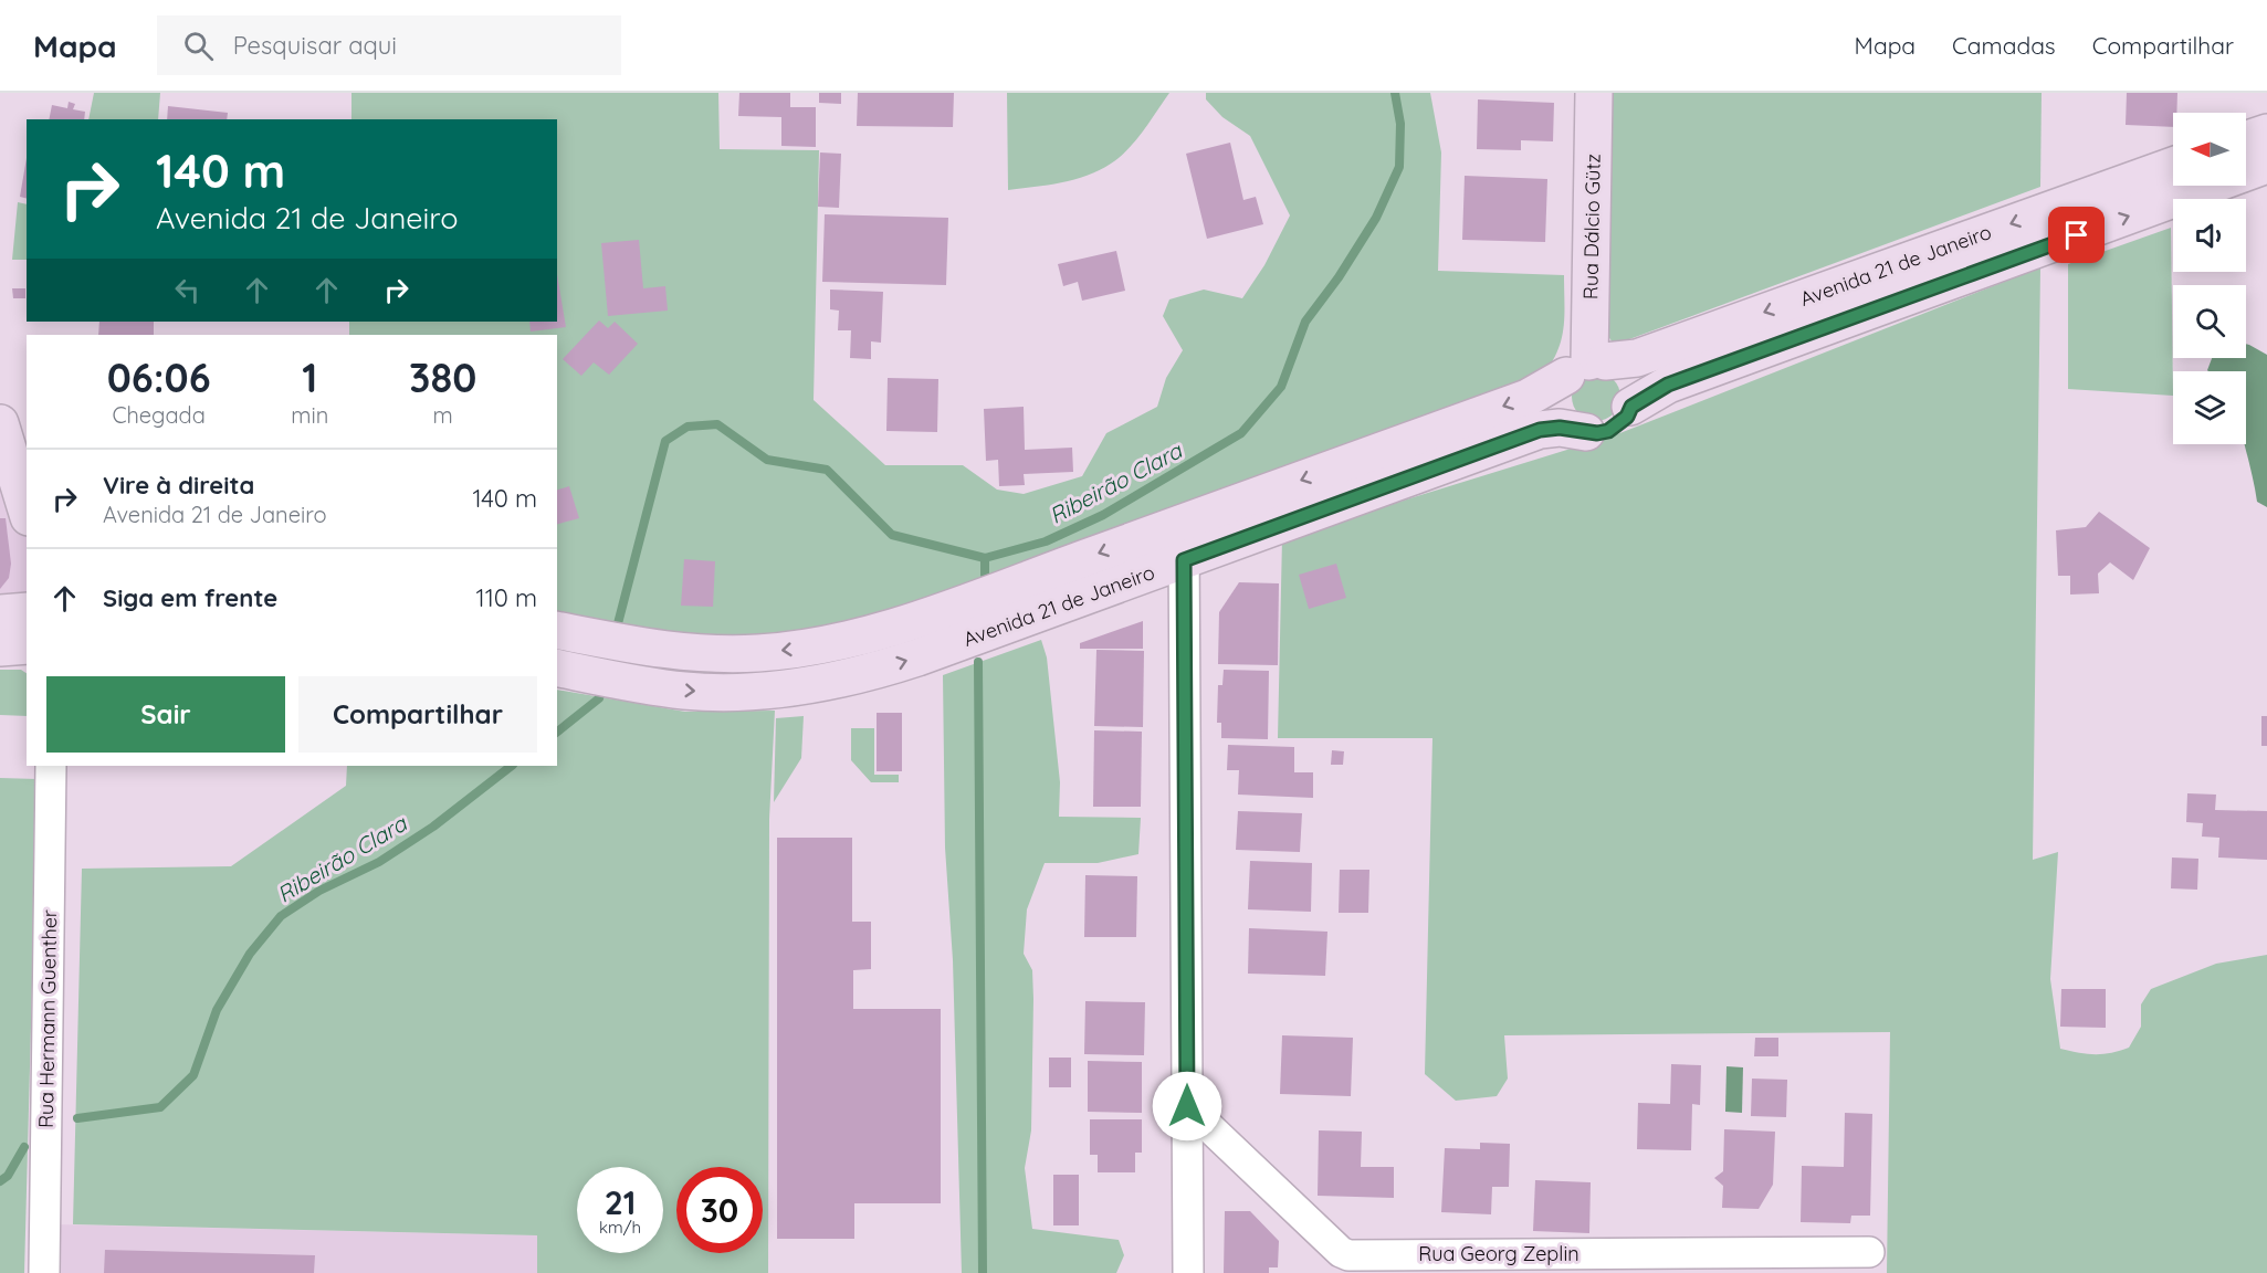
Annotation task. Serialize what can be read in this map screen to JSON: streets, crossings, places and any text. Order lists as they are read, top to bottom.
{
  "streets": {
    "main road": ["Rua Dálcio Gütz", "Avenida 21 de Janeiro"],
    "street": ["Rua Hermann Guenther", "Rua Georg Zeplin"]
  },
  "crossings": [
    ["Rua Dálcio Gütz", "Avenida 21 de Janeiro"]
  ],
  "water": ["Ribeirão Clara"],
  "north": "left",
  "page": {
    "header": "Mapa",
    "search": "Pesquisar aqui",
    "nav": ["Mapa", "Camadas", "Compartilhar"],
    "turn": ["140 m", "Avenida 21 de Janeiro"],
    "eta": [
      "06:06",
      "Chegada",
      "1",
      "min",
      "380",
      "m"
    ],
    "list": [
      {
        "name": "Vire à direita",
        "note": "Avenida 21 de Janeiro",
        "value": "140 m"
      },
      {
        "name": "Siga em frente",
        "value": "110 m"
      }
    ],
    "buttons": ["Sair", "Compartilhar"],
    "speed": "21 km/h",
    "limit": "30"
  }
}
